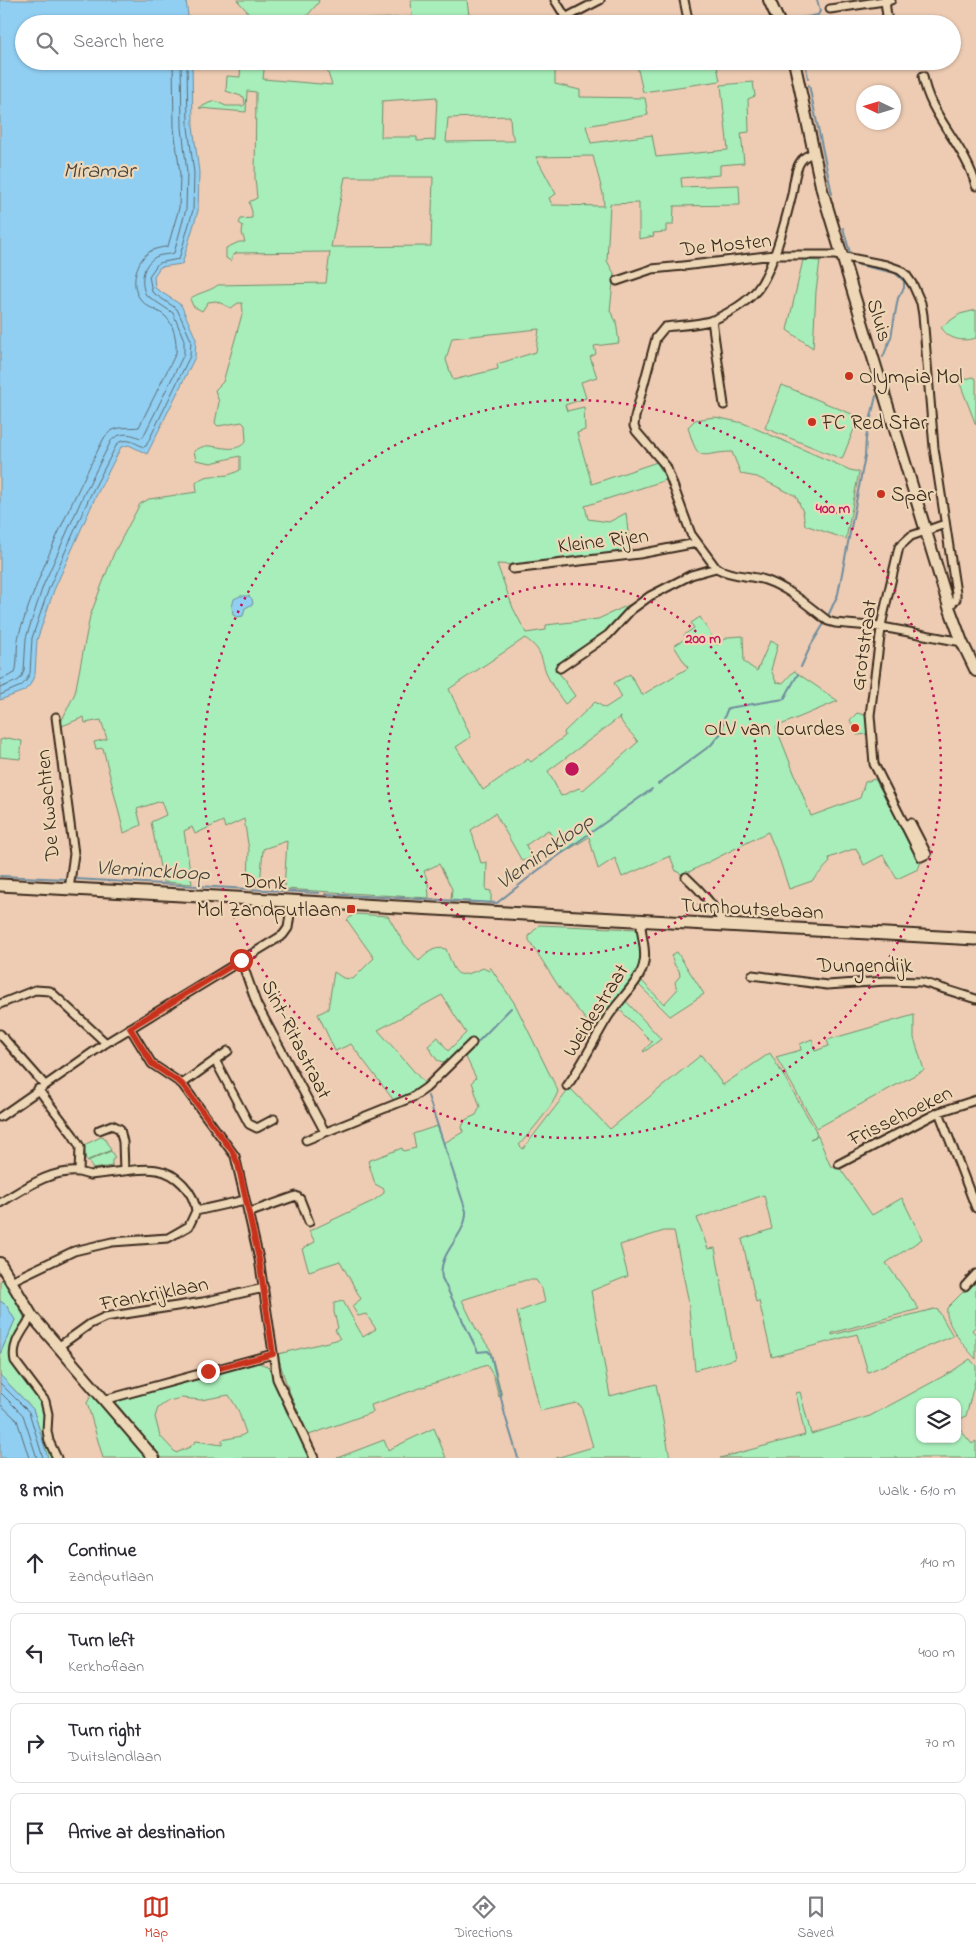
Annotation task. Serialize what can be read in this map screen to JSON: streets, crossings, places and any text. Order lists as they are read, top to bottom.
{
  "streets": {
    "main road": ["Donk", "Turnhoutsebaan"],
    "street": [
      "De Mosten",
      "Sluis",
      "Kleine Rijen",
      "Grotstraat",
      "De Kwachten",
      "Dungendijk",
      "Weidestraat",
      "Sint-Ritastraat",
      "Frissehoeken",
      "Frankrijklaan"
    ]
  },
  "crossings": [
    ["De Mosten", "Sluis"],
    ["De Mosten", "Grotstraat"],
    ["Sluis", "Grotstraat"],
    ["De Kwachten", "Donk"],
    ["Donk", "Turnhoutsebaan"],
    ["Turnhoutsebaan", "Weidestraat"]
  ],
  "water": ["Miramar", "Vleminckloop"],
  "places": {
    "other": [
      "Olympia Mol",
      "FC Red Star",
      "Spar",
      "OLV van Lourdes"
    ],
    "transit": ["Mol Zandputlaan"]
  },
  "north": "left",
  "page": {
    "search": "Search here",
    "heading": ["8 min", "Walk · 610 m"],
    "list": [
      ["Continue", "Zandputlaan", "140 m"],
      ["Turn left", "Kerkhoflaan", "400 m"],
      ["Turn right", "Duitslandlaan", "70 m"],
      "Arrive at destination"
    ],
    "nav": ["Map", "Directions", "Saved"]
  },
  "rings": ["400 m", "200 m"]
}
